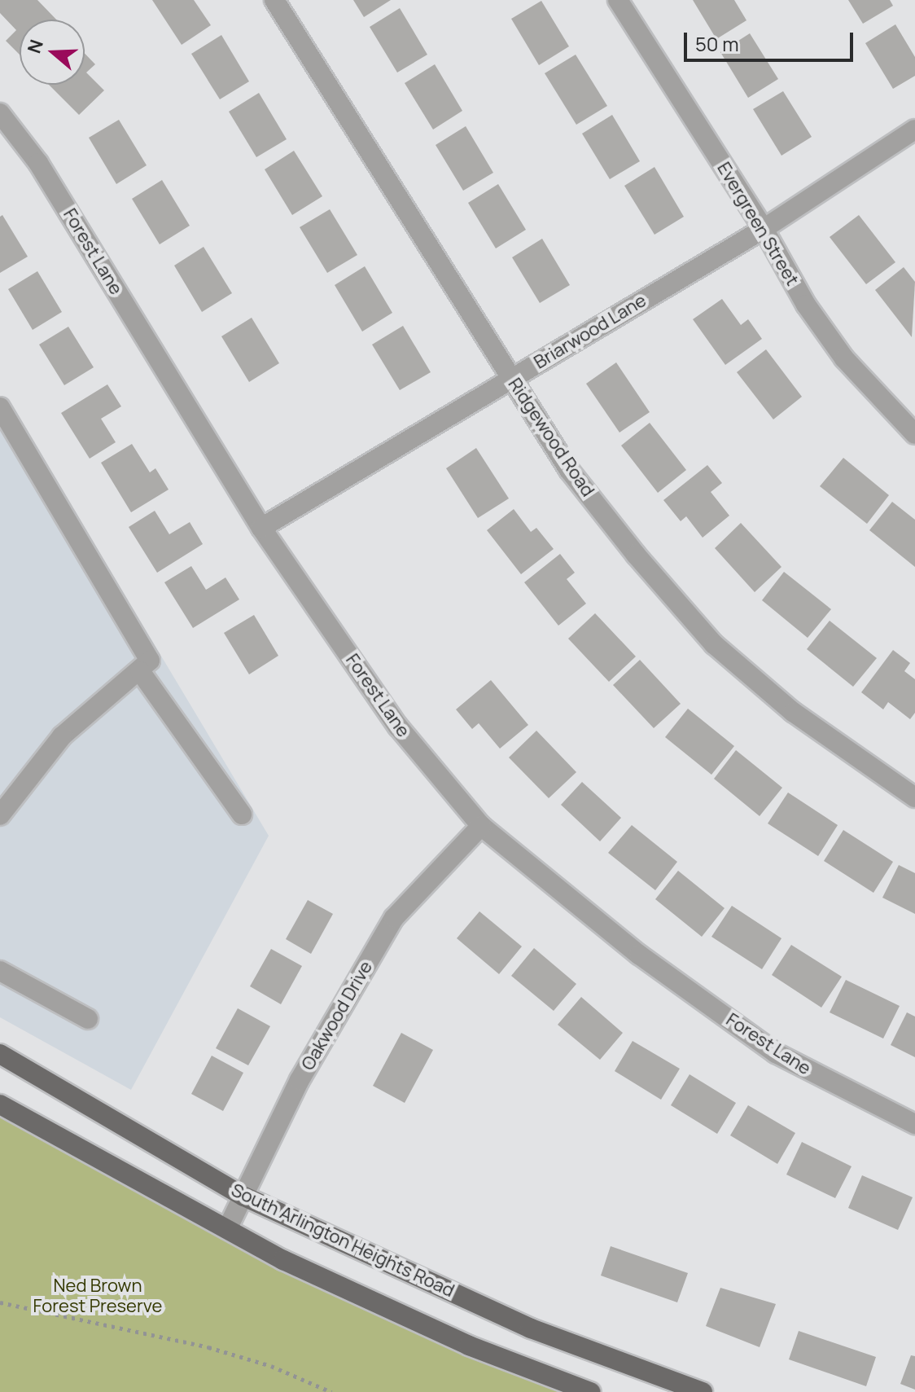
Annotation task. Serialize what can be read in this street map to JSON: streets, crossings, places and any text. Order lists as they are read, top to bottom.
{
  "streets": {
    "main road": ["South Arlington Heights Road"],
    "street": [
      "Evergreen Street",
      "Forest Lane",
      "Briarwood Lane",
      "Ridgewood Road",
      "Oakwood Drive"
    ]
  },
  "crossings": [
    ["Evergreen Street", "Briarwood Lane"],
    ["Forest Lane", "Briarwood Lane"],
    ["Forest Lane", "Oakwood Drive"],
    ["Briarwood Lane", "Ridgewood Road"],
    ["Oakwood Drive", "South Arlington Heights Road"]
  ],
  "parks": ["Ned Brown Forest Preserve"],
  "scale_bar": "50 m",
  "north": "left"
}
